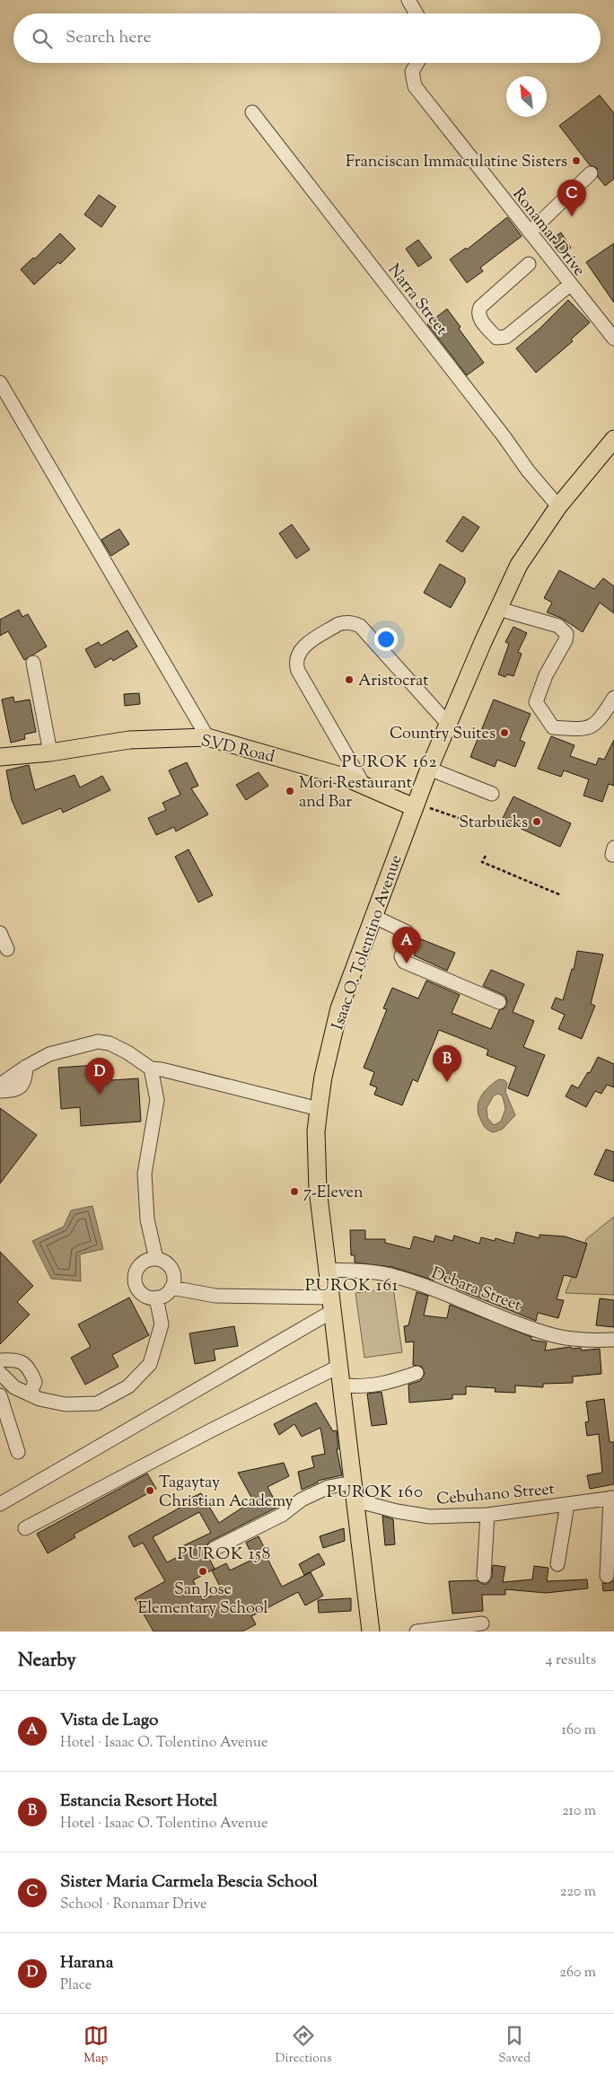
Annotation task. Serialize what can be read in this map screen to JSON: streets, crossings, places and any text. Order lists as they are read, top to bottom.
{
  "streets": {
    "main road": ["SVD Road", "Isaac O. Tolentino Avenue"],
    "street": [
      "Ronamar Drive",
      "Narra Street",
      "Debara Street",
      "Cebuhano Street"
    ]
  },
  "crossings": [
    ["Narra Street", "Isaac O. Tolentino Avenue"],
    ["SVD Road", "Isaac O. Tolentino Avenue"],
    ["Isaac O. Tolentino Avenue", "Debara Street"],
    ["Isaac O. Tolentino Avenue", "Cebuhano Street"]
  ],
  "districts": [
    "PUROK 162",
    "PUROK 161",
    "PUROK 160",
    "PUROK 158"
  ],
  "places": [
    "Franciscan Immaculatine Sisters",
    "Aristocrat",
    "Country Suites",
    "Mori Restaurant and Bar",
    "Starbucks",
    "7-Eleven",
    "Tagaytay Christian Academy",
    "San Jose Elementary School"
  ],
  "north": "top left",
  "page": {
    "search": "Search here",
    "pins": [
      "C",
      "A",
      "B",
      "D"
    ],
    "heading": ["Nearby", "4 results"],
    "list": [
      {
        "mark": "A",
        "name": "Vista de Lago",
        "note": "Hotel · Isaac O. Tolentino Avenue",
        "value": "160 m"
      },
      {
        "mark": "B",
        "name": "Estancia Resort Hotel",
        "note": "Hotel · Isaac O. Tolentino Avenue",
        "value": "210 m"
      },
      {
        "mark": "C",
        "name": "Sister Maria Carmela Bescia School",
        "note": "School · Ronamar Drive",
        "value": "220 m"
      },
      {
        "mark": "D",
        "name": "Harana",
        "note": "Place",
        "value": "260 m"
      }
    ],
    "nav": ["Map", "Directions", "Saved"]
  }
}
